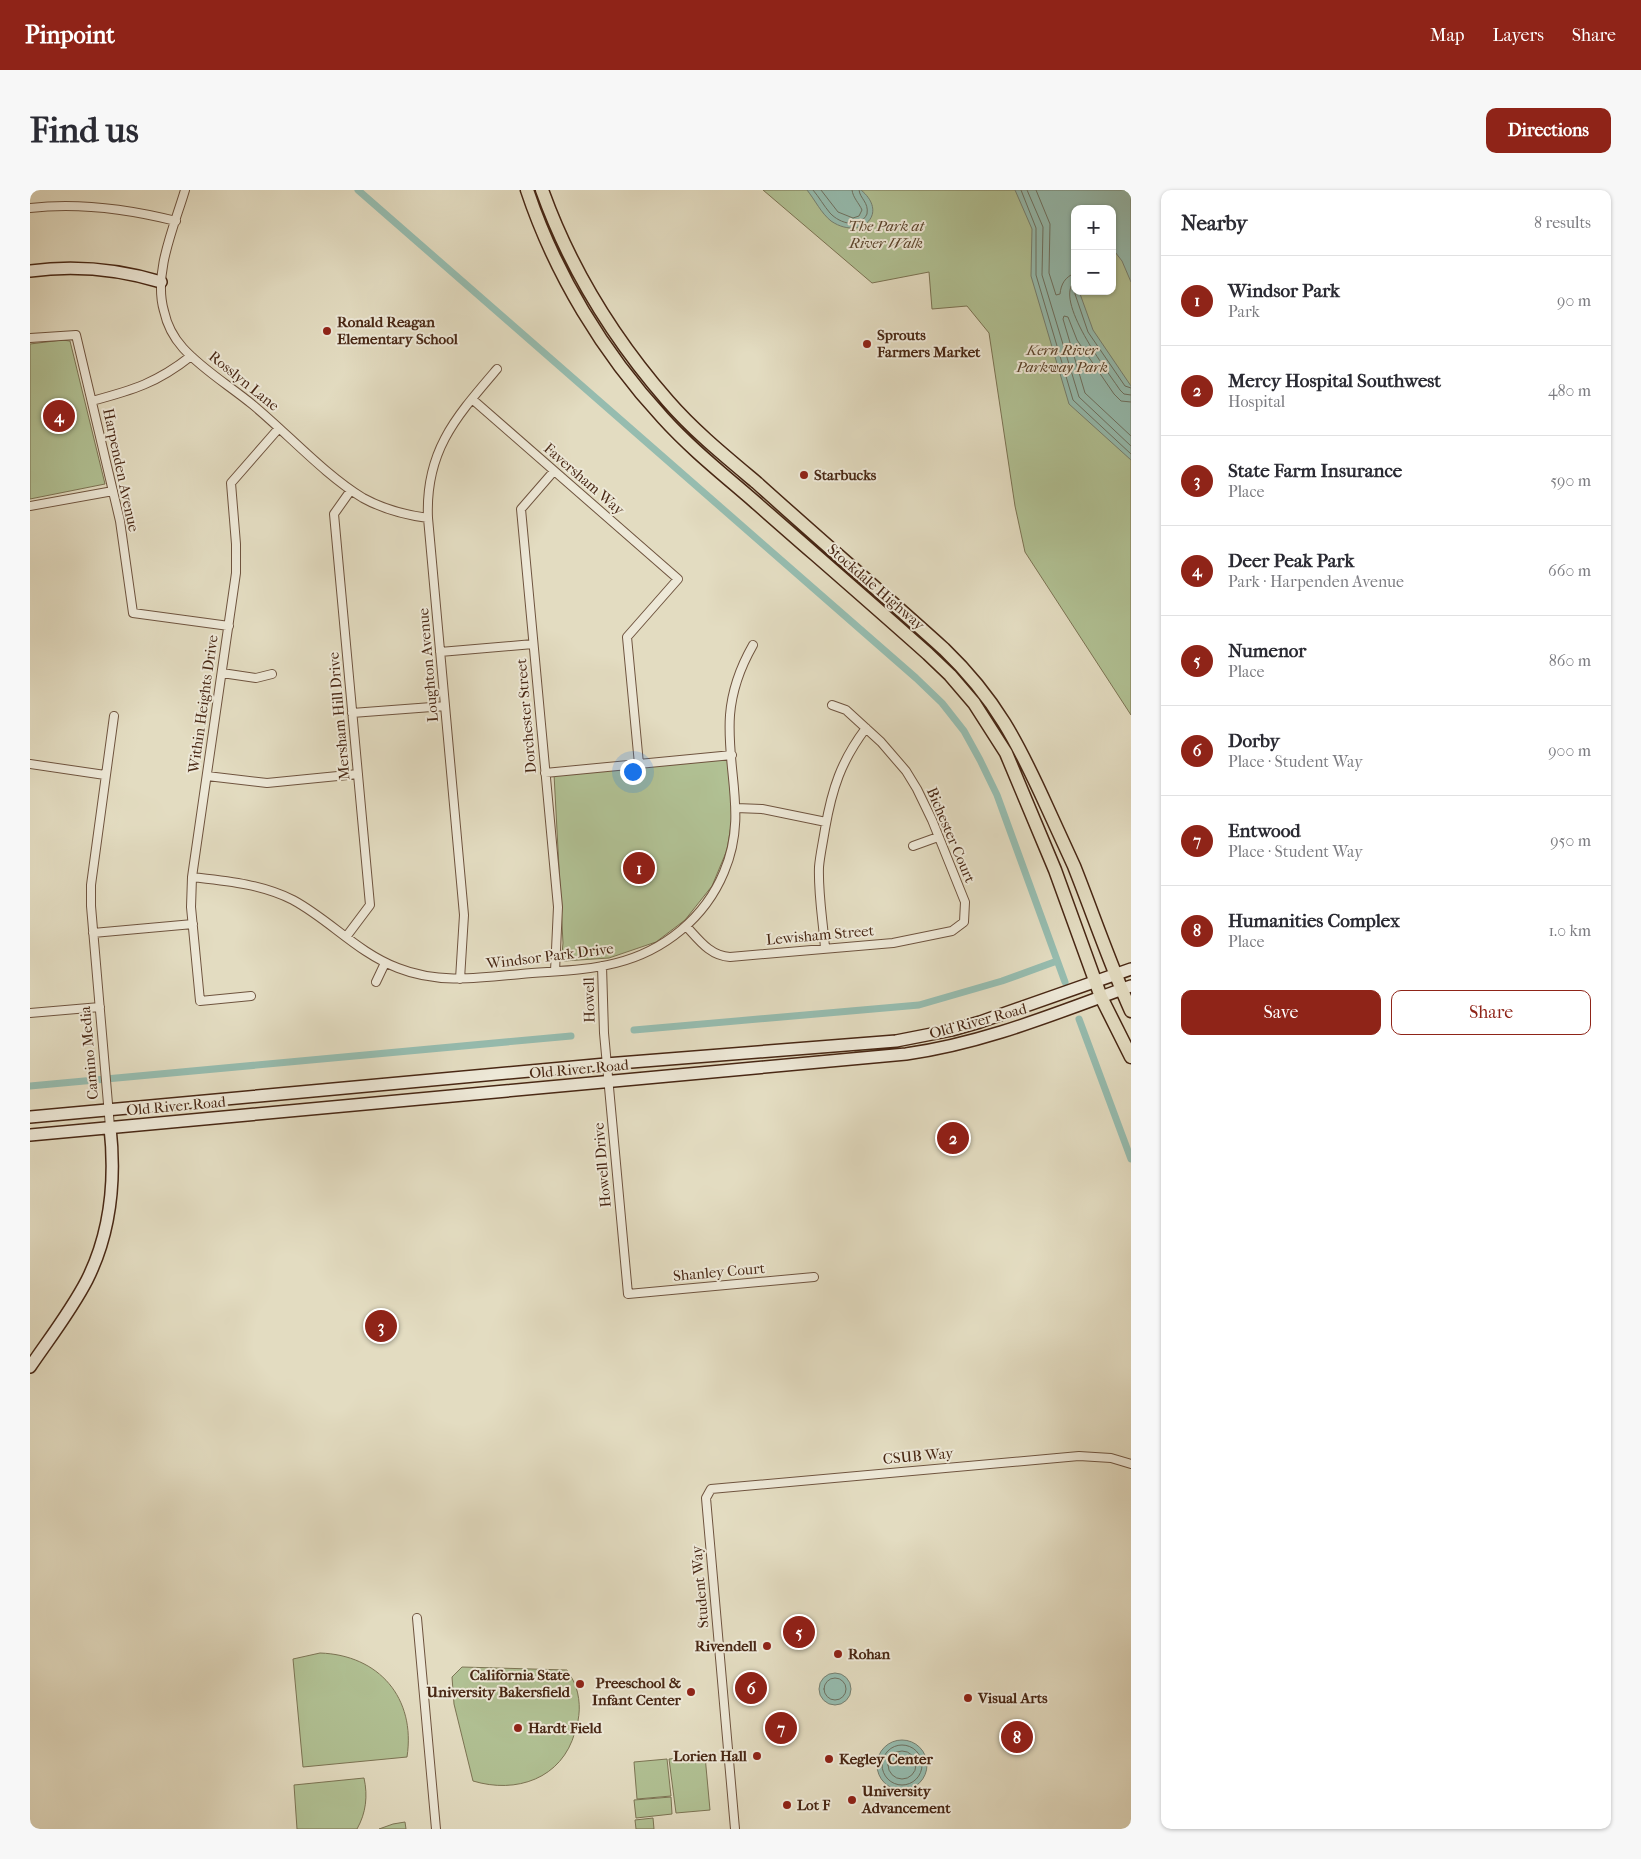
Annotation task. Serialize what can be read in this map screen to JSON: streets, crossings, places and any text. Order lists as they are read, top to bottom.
{
  "streets": {
    "main road": ["Stockdale Highway", "Old River Road", "Camino Media"],
    "street": [
      "Rosslyn Lane",
      "Harpenden Avenue",
      "Faversham Way",
      "Loughton Avenue",
      "Within Heights Drive",
      "Mersham Hill Drive",
      "Dorchester Street",
      "Bichester Court",
      "Lewisham Street",
      "Windsor Park Drive",
      "Howell",
      "Howell Drive",
      "Shanley Court",
      "CSUB Way",
      "Student Way"
    ]
  },
  "crossings": [
    ["Rosslyn Lane", "Loughton Avenue"],
    ["Rosslyn Lane", "Within Heights Drive"],
    ["Rosslyn Lane", "Mersham Hill Drive"],
    ["Harpenden Avenue", "Within Heights Drive"],
    ["Faversham Way", "Loughton Avenue"],
    ["Faversham Way", "Dorchester Street"],
    ["Stockdale Highway", "Old River Road"],
    ["Loughton Avenue", "Windsor Park Drive"],
    ["Within Heights Drive", "Windsor Park Drive"],
    ["Mersham Hill Drive", "Windsor Park Drive"],
    ["Dorchester Street", "Windsor Park Drive"],
    ["Bichester Court", "Lewisham Street"],
    ["Lewisham Street", "Windsor Park Drive"],
    ["Windsor Park Drive", "Howell"],
    ["Howell", "Howell Drive"],
    ["Old River Road", "Camino Media"],
    ["Old River Road", "Howell Drive"],
    ["Howell Drive", "Shanley Court"],
    ["CSUB Way", "Student Way"]
  ],
  "parks": ["The Park at River Walk", "Kern River Parkway Park"],
  "places": [
    "Ronald Reagan Elementary School",
    "Sprouts Farmers Market",
    "Starbucks",
    "Rivendell",
    "Rohan",
    "California State University Bakersfield",
    "Preeschool & Infant Center",
    "Visual Arts",
    "Hardt Field",
    "Lorien Hall",
    "Kegley Center",
    "University Advancement",
    "Lot F"
  ],
  "page": {
    "header": "Pinpoint",
    "nav": ["Map", "Layers", "Share"],
    "buttons": [
      "Directions",
      ["Save", "Share"]
    ],
    "title": "Find us",
    "heading": ["Nearby", "8 results"],
    "map_buttons": ["+", "−"],
    "list": [
      {
        "mark": "1",
        "name": "Windsor Park",
        "note": "Park",
        "value": "90 m"
      },
      {
        "mark": "2",
        "name": "Mercy Hospital Southwest",
        "note": "Hospital",
        "value": "480 m"
      },
      {
        "mark": "3",
        "name": "State Farm Insurance",
        "note": "Place",
        "value": "590 m"
      },
      {
        "mark": "4",
        "name": "Deer Peak Park",
        "note": "Park · Harpenden Avenue",
        "value": "660 m"
      },
      {
        "mark": "5",
        "name": "Numenor",
        "note": "Place",
        "value": "860 m"
      },
      {
        "mark": "6",
        "name": "Dorby",
        "note": "Place · Student Way",
        "value": "900 m"
      },
      {
        "mark": "7",
        "name": "Entwood",
        "note": "Place · Student Way",
        "value": "950 m"
      },
      {
        "mark": "8",
        "name": "Humanities Complex",
        "note": "Place",
        "value": "1.0 km"
      }
    ],
    "pins": [
      "4",
      "1",
      "2",
      "3",
      "5",
      "6",
      "7",
      "8"
    ]
  }
}
